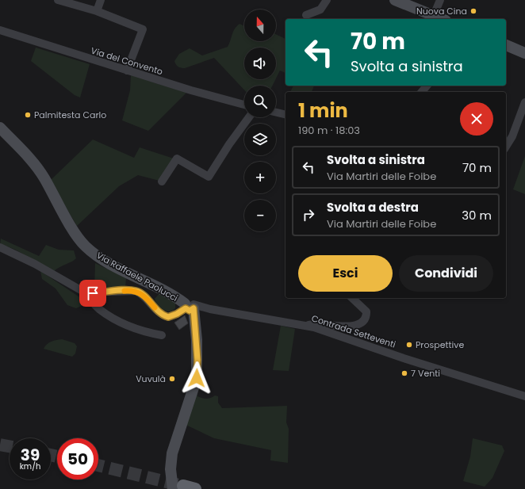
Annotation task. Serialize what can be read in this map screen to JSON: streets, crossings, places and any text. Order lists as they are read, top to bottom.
{
  "streets": {
    "main road": ["Via Raffaele Paolucci"],
    "street": ["Via del Convento", "Contrada Setteventi"]
  },
  "crossings": [
    ["Via Raffaele Paolucci", "Contrada Setteventi"]
  ],
  "places": [
    "Nuova Cina",
    "Palmitesta Carlo",
    "Prospettive",
    "7 Venti",
    "Vuvulà"
  ],
  "north": "top",
  "page": {
    "map_buttons": ["+", "−"],
    "turn": ["70 m", "Svolta a sinistra"],
    "heading": ["1 min", "190 m · 18:03"],
    "list": [
      {
        "name": "Svolta a sinistra",
        "note": "Via Martiri delle Foibe",
        "value": "70 m"
      },
      {
        "name": "Svolta a destra",
        "note": "Via Martiri delle Foibe",
        "value": "30 m"
      }
    ],
    "buttons": ["Esci", "Condividi"],
    "speed": "39 km/h",
    "limit": "50"
  }
}
